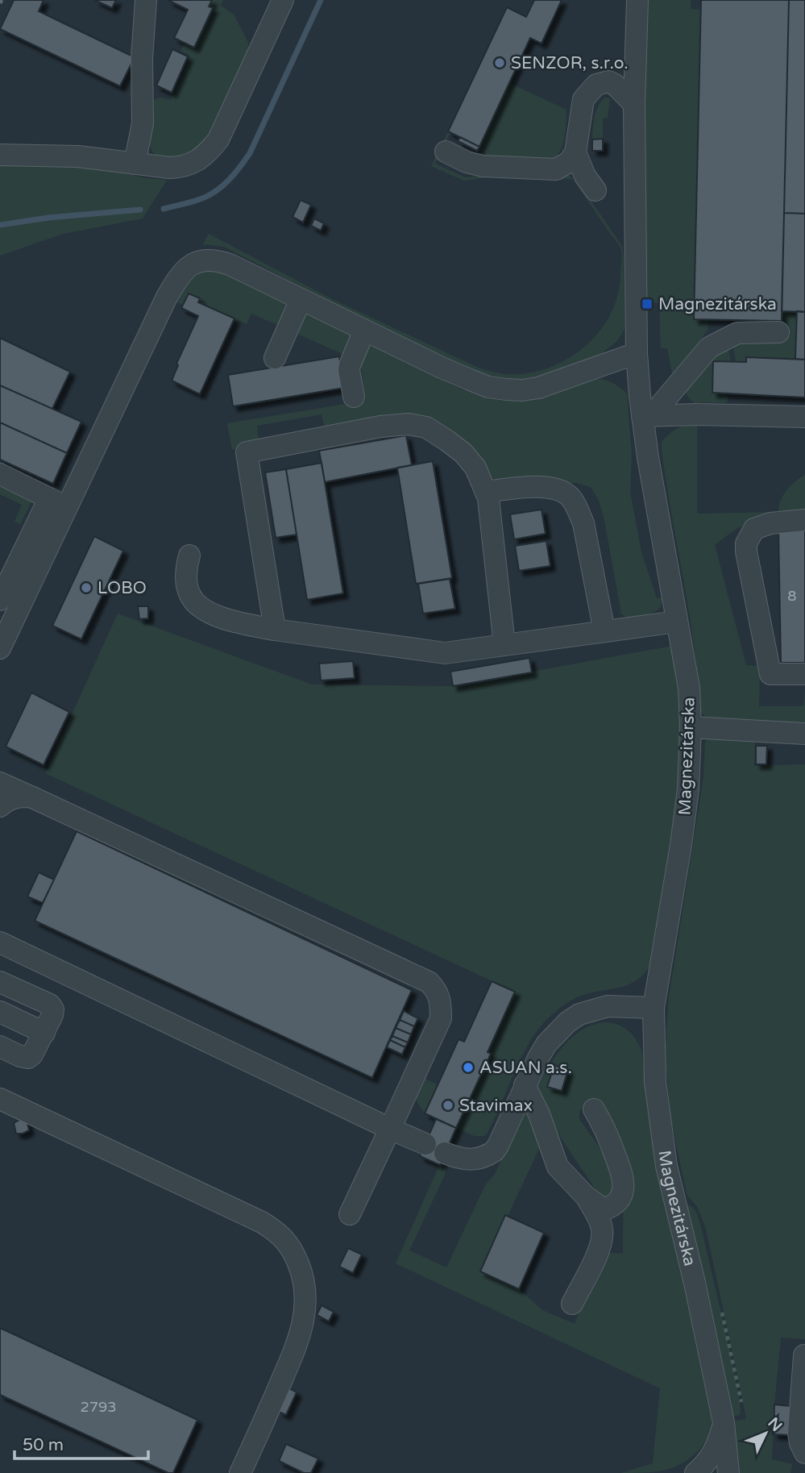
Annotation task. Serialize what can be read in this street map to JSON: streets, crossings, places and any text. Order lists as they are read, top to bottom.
{
  "streets": {
    "street": ["Magnezitárska"]
  },
  "places": {
    "other": [
      "SENZOR, s.r.o.",
      "LOBO",
      "ASUAN a.s.",
      "Stavimax"
    ],
    "transit": ["Magnezitárska"]
  },
  "house_numbers": ["8", "2793"],
  "scale_bar": "50 m",
  "north": "top right"
}
